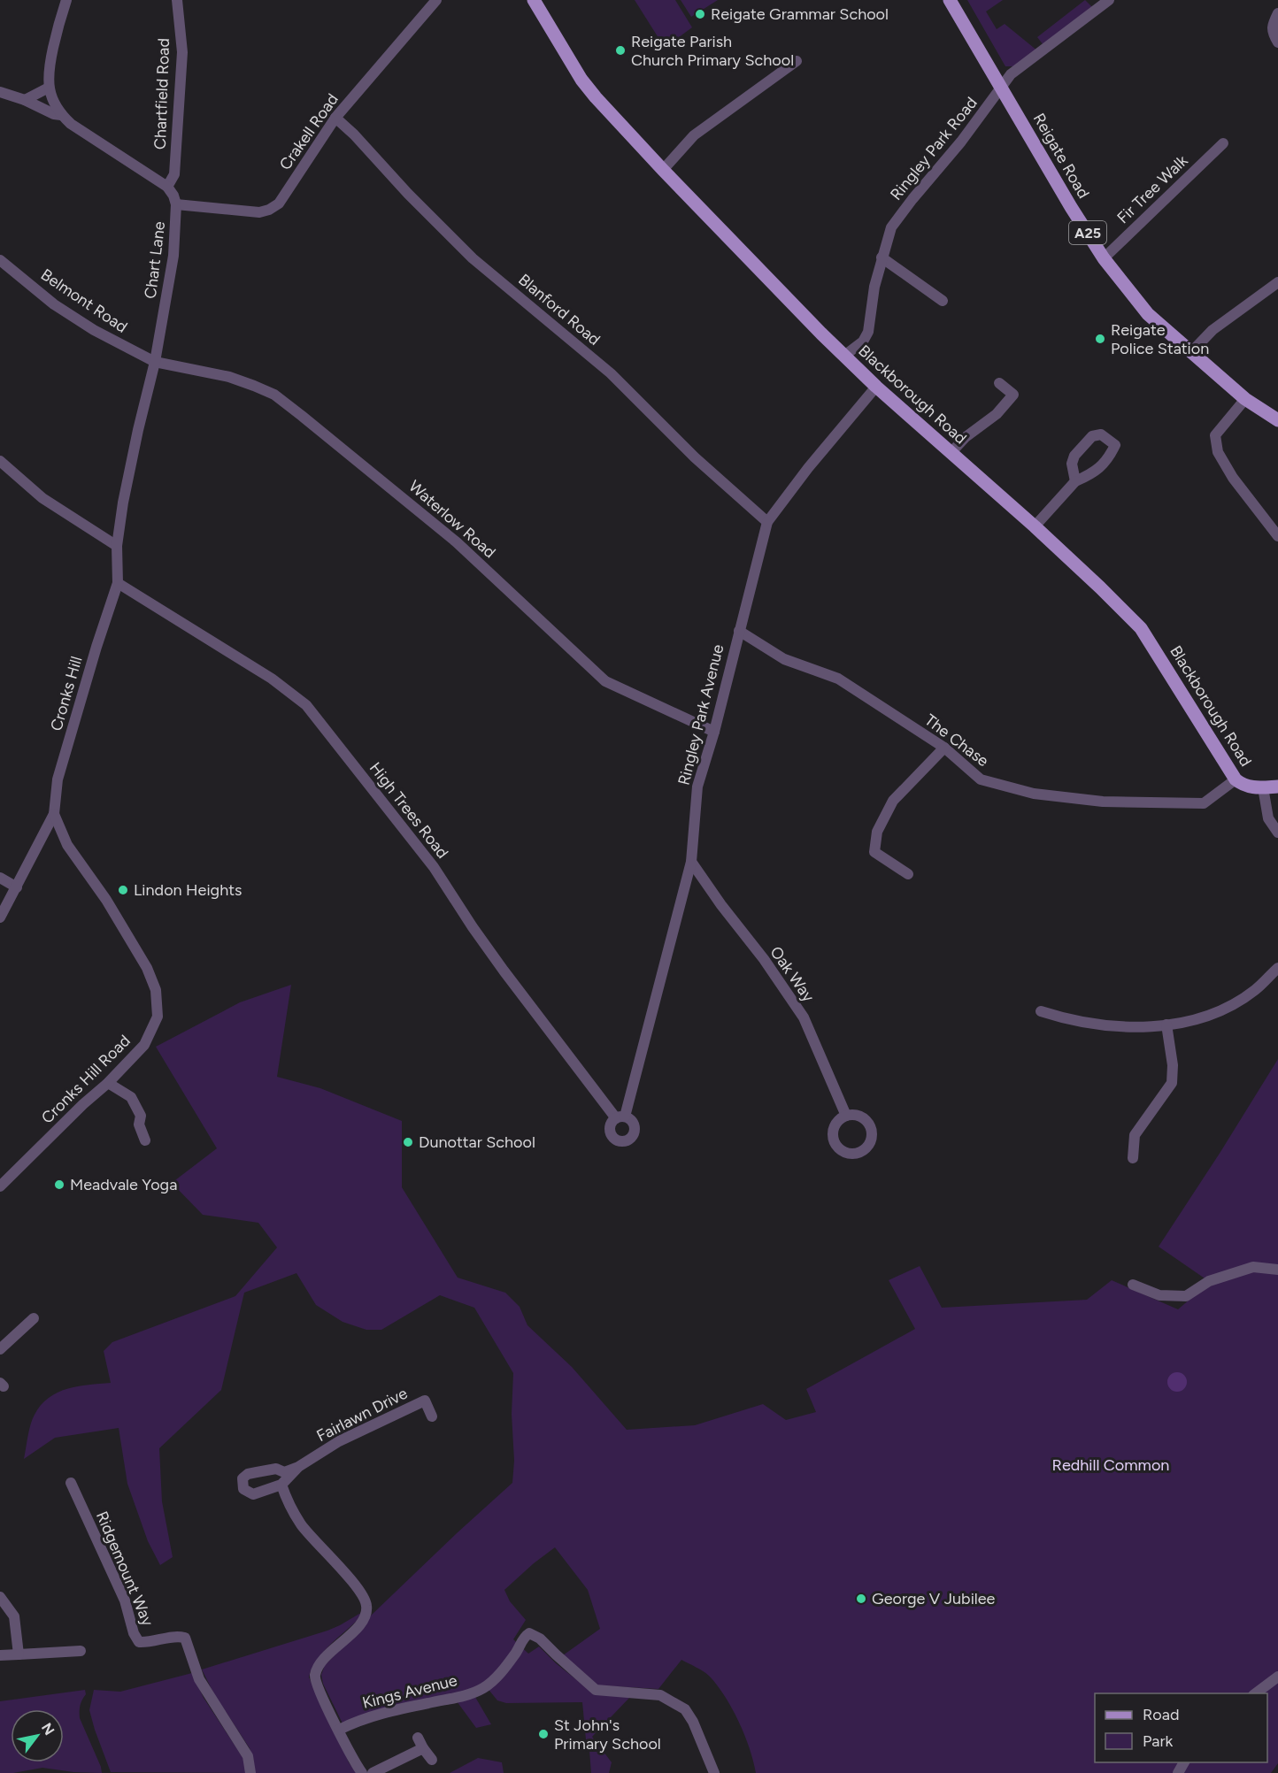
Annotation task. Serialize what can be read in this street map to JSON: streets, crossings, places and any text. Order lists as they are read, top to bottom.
{
  "streets": {
    "main road": ["Reigate Road", "A25", "Blackborough Road"],
    "street": [
      "Chartfield Road",
      "Crakell Road",
      "Ringley Park Road",
      "Fir Tree Walk",
      "Chart Lane",
      "Belmont Road",
      "Blanford Road",
      "Waterlow Road",
      "Cronks Hill",
      "Ringley Park Avenue",
      "The Chase",
      "High Trees Road",
      "Oak Way",
      "Cronks Hill Road",
      "Fairlawn Drive",
      "Ridgemount Way",
      "Kings Avenue"
    ]
  },
  "crossings": [
    ["Chartfield Road", "Chart Lane"],
    ["Crakell Road", "Chart Lane"],
    ["Crakell Road", "Blanford Road"],
    ["Ringley Park Road", "Reigate Road"],
    ["Ringley Park Road", "Blackborough Road"],
    ["Reigate Road", "Fir Tree Walk"],
    ["Chart Lane", "Belmont Road"],
    ["Chart Lane", "Waterlow Road"],
    ["Chart Lane", "Cronks Hill"],
    ["Chart Lane", "High Trees Road"],
    ["Belmont Road", "Waterlow Road"],
    ["Blanford Road", "Ringley Park Avenue"],
    ["Blackborough Road", "Ringley Park Avenue"],
    ["Blackborough Road", "The Chase"],
    ["Waterlow Road", "Ringley Park Avenue"],
    ["Cronks Hill", "High Trees Road"],
    ["Cronks Hill", "Cronks Hill Road"],
    ["Ringley Park Avenue", "The Chase"],
    ["Ringley Park Avenue", "High Trees Road"],
    ["Ringley Park Avenue", "Oak Way"]
  ],
  "parks": ["Redhill Common"],
  "places": [
    "Reigate Grammar School",
    "Reigate Parish Church Primary School",
    "Reigate Police Station",
    "Lindon Heights",
    "Dunottar School",
    "Meadvale Yoga",
    "George V Jubilee",
    "St John's Primary School"
  ],
  "legend": ["Road", "Park"],
  "north": "top right"
}
